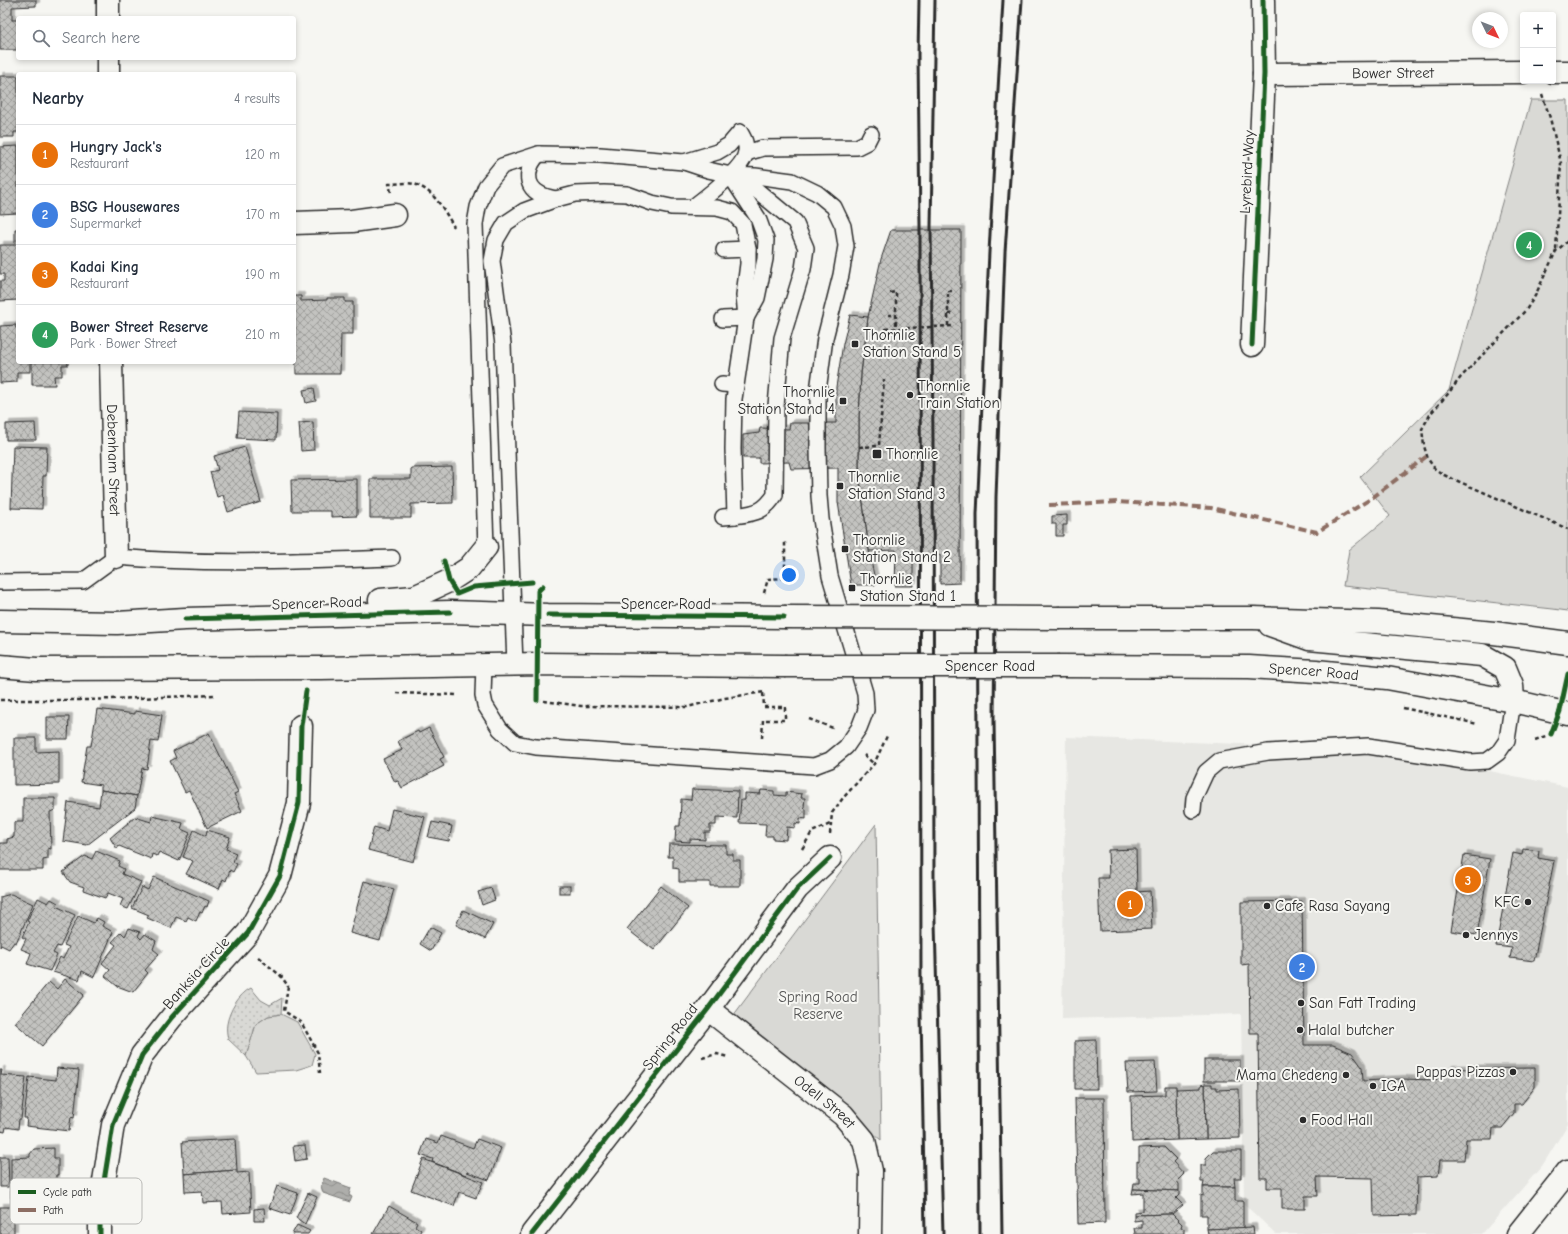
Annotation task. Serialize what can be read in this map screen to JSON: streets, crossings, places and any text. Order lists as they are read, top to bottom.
{
  "streets": {
    "main road": [
      "Bower Street",
      "Lyrebird Way",
      "Debenham Street",
      "Spencer Road",
      "Banksia Circle",
      "Spring Road",
      "Odell Street"
    ]
  },
  "crossings": [
    ["Bower Street", "Lyrebird Way"],
    ["Spring Road", "Odell Street"]
  ],
  "parks": ["Spring Road Reserve"],
  "places": {
    "transit": [
      "Thornlie Station Stand 5",
      "Thornlie Station Stand 4",
      "Thornlie",
      "Thornlie Station Stand 3",
      "Thornlie Station Stand 2",
      "Thornlie Station Stand 1"
    ],
    "other": [
      "Thornlie Train Station",
      "KFC",
      "Cafe Rasa Sayang",
      "Jennys",
      "San Fatt Trading",
      "Halal butcher",
      "Pappas Pizzas",
      "Mama Chedeng",
      "IGA",
      "Food Hall"
    ]
  },
  "legend": ["Cycle path", "Path"],
  "north": "bottom right",
  "page": {
    "map_buttons": ["+", "−"],
    "search": "Search here",
    "heading": ["Nearby", "4 results"],
    "list": [
      {
        "mark": "1",
        "name": "Hungry Jack's",
        "note": "Restaurant",
        "value": "120 m"
      },
      {
        "mark": "2",
        "name": "BSG Housewares",
        "note": "Supermarket",
        "value": "170 m"
      },
      {
        "mark": "3",
        "name": "Kadai King",
        "note": "Restaurant",
        "value": "190 m"
      },
      {
        "mark": "4",
        "name": "Bower Street Reserve",
        "note": "Park · Bower Street",
        "value": "210 m"
      }
    ],
    "pins": [
      "4",
      "3",
      "1",
      "2"
    ]
  }
}
